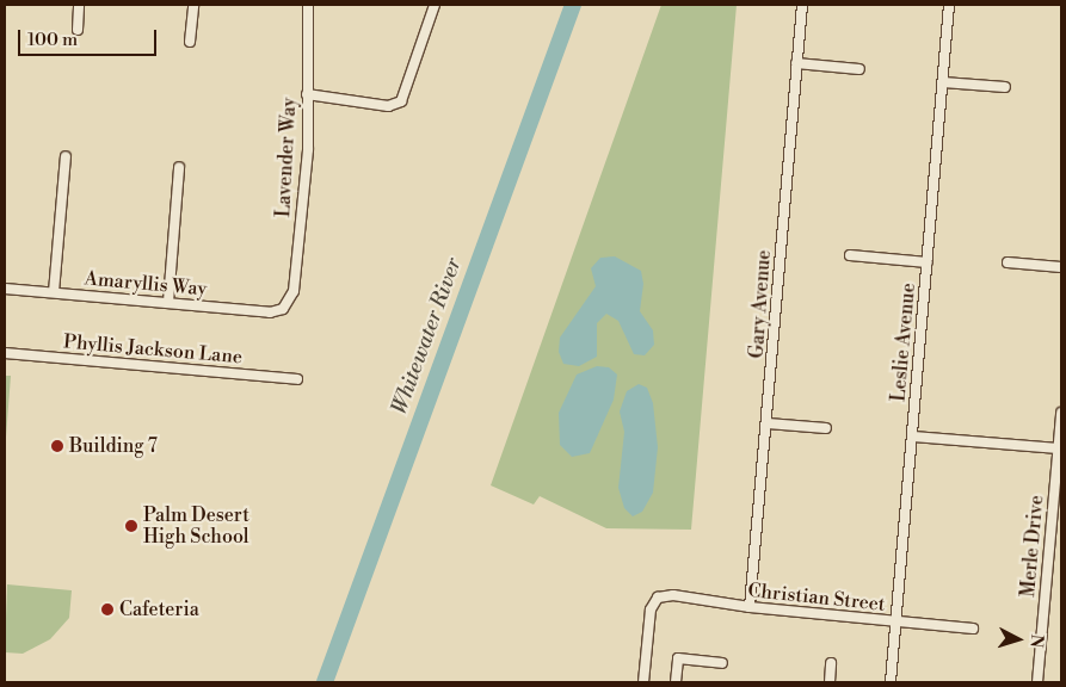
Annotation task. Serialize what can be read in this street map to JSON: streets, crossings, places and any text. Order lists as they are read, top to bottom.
{
  "streets": {
    "street": [
      "Lavender Way",
      "Amaryllis Way",
      "Gary Avenue",
      "Leslie Avenue",
      "Phyllis Jackson Lane",
      "Merle Drive",
      "Christian Street"
    ]
  },
  "crossings": [
    ["Lavender Way", "Amaryllis Way"],
    ["Gary Avenue", "Christian Street"],
    ["Leslie Avenue", "Christian Street"]
  ],
  "water": ["Whitewater River"],
  "places": ["Building 7", "Palm Desert High School", "Cafeteria"],
  "scale_bar": "100 m",
  "north": "right"
}
